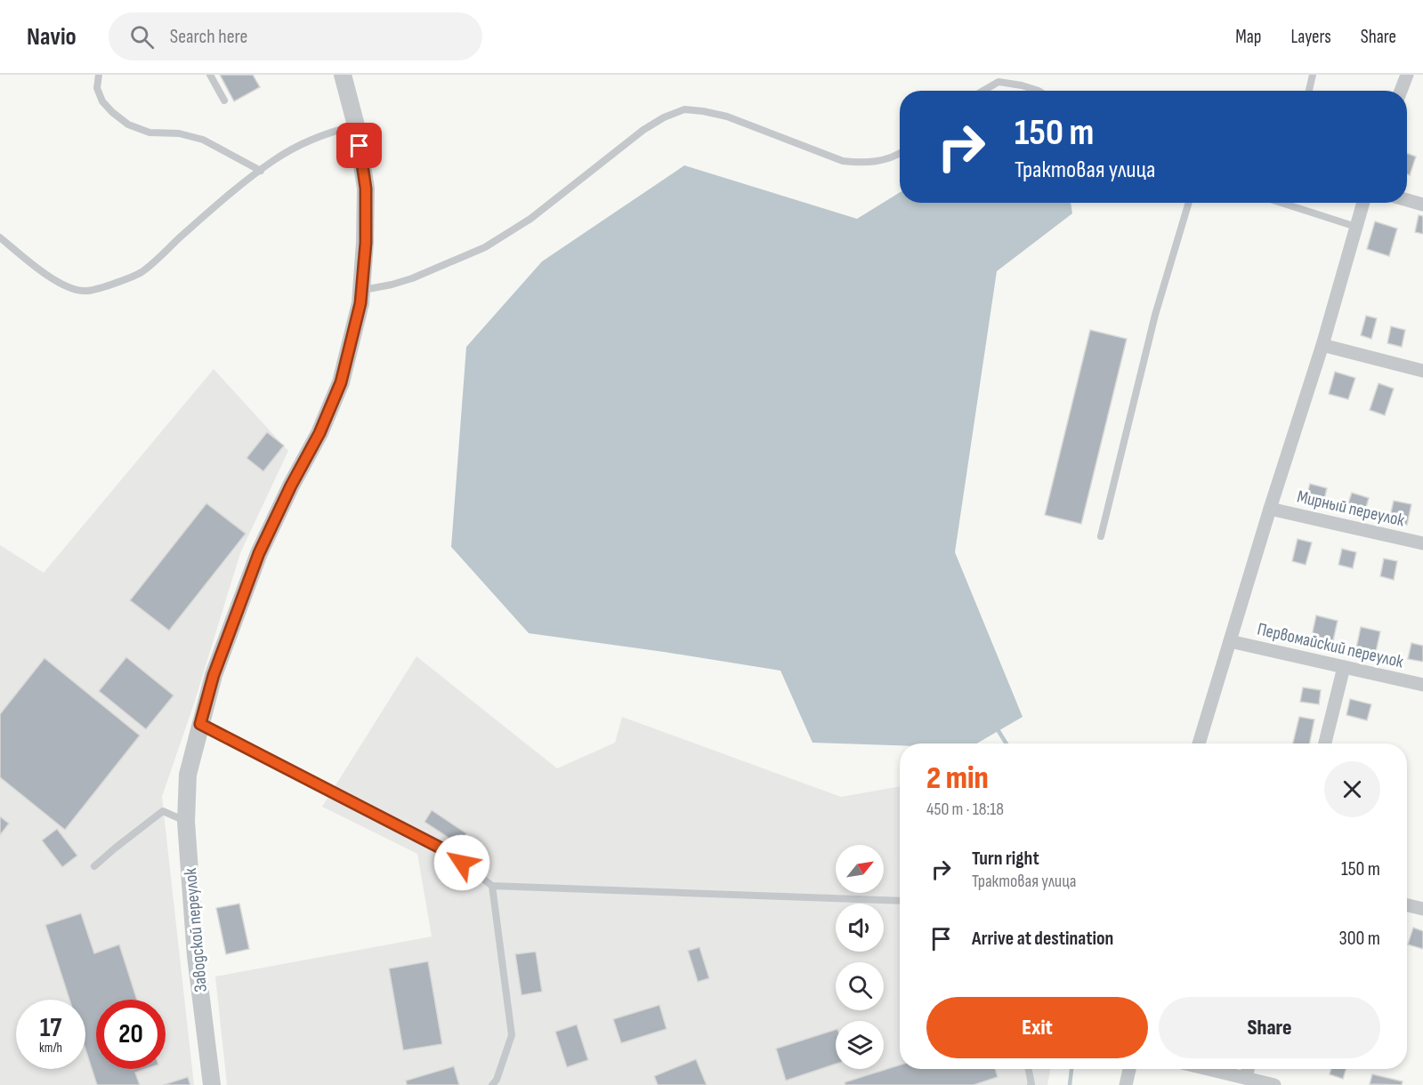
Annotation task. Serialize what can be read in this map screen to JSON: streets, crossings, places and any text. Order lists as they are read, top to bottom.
{
  "streets": {
    "street": ["Мирный переулок", "Первомайский переулок", "Заводской переулок"]
  },
  "north": "top right",
  "page": {
    "header": "Navio",
    "search": "Search here",
    "nav": ["Map", "Layers", "Share"],
    "turn": ["150 m", "Трактовая улица"],
    "heading": ["2 min", "450 m · 18:18"],
    "list": [
      {
        "name": "Turn right",
        "note": "Трактовая улица",
        "value": "150 m"
      },
      {
        "name": "Arrive at destination",
        "value": "300 m"
      }
    ],
    "buttons": ["Exit", "Share"],
    "speed": "17 km/h",
    "limit": "20"
  }
}
